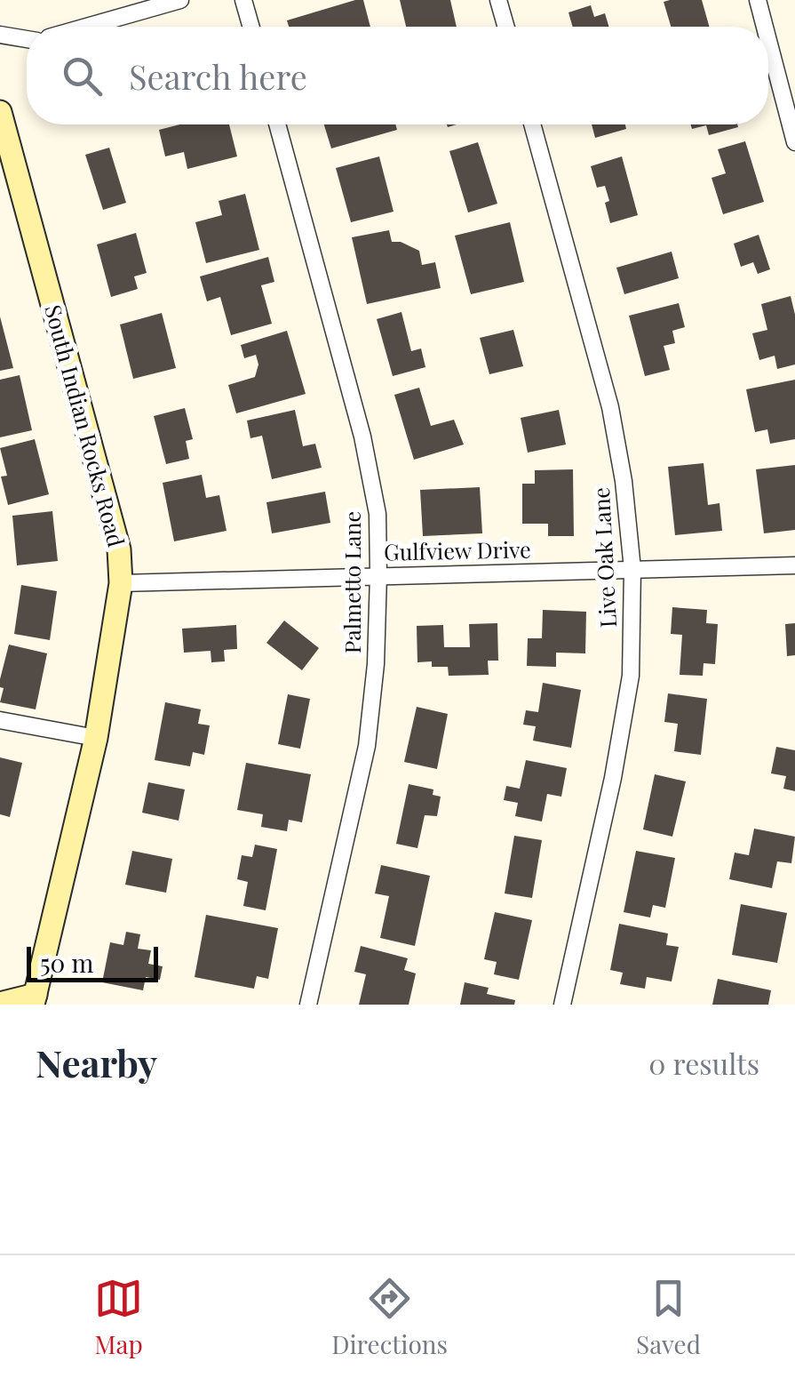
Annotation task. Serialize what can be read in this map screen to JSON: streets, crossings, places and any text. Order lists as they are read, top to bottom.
{
  "streets": {
    "street": [
      "South Indian Rocks Road",
      "Gulfview Drive",
      "Live Oak Lane",
      "Palmetto Lane"
    ]
  },
  "crossings": [
    ["South Indian Rocks Road", "Gulfview Drive"],
    ["Gulfview Drive", "Live Oak Lane"],
    ["Gulfview Drive", "Palmetto Lane"]
  ],
  "scale_bar": "50 m",
  "page": {
    "search": "Search here",
    "scale": "50 m",
    "heading": ["Nearby", "0 results"],
    "nav": ["Map", "Directions", "Saved"]
  }
}
